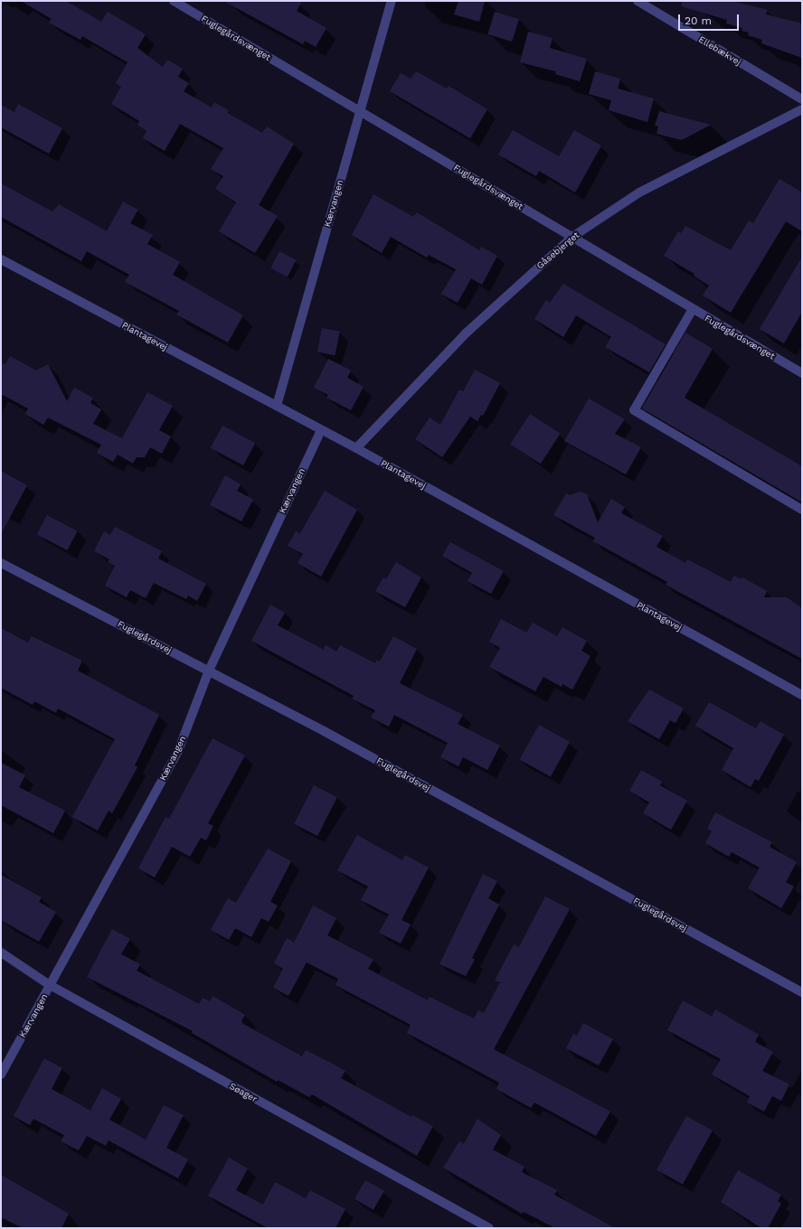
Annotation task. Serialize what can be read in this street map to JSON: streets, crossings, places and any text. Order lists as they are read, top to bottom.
{
  "streets": {
    "street": [
      "Fuglegårdsvænget",
      "Ellebækvej",
      "Kærvangen",
      "Gåsebjerget",
      "Plantagevej",
      "Fuglegårdsvej",
      "Søager"
    ]
  },
  "crossings": [
    ["Fuglegårdsvænget", "Kærvangen"],
    ["Fuglegårdsvænget", "Gåsebjerget"],
    ["Kærvangen", "Plantagevej"],
    ["Kærvangen", "Fuglegårdsvej"],
    ["Kærvangen", "Søager"],
    ["Gåsebjerget", "Plantagevej"]
  ],
  "scale_bar": "20 m"
}
